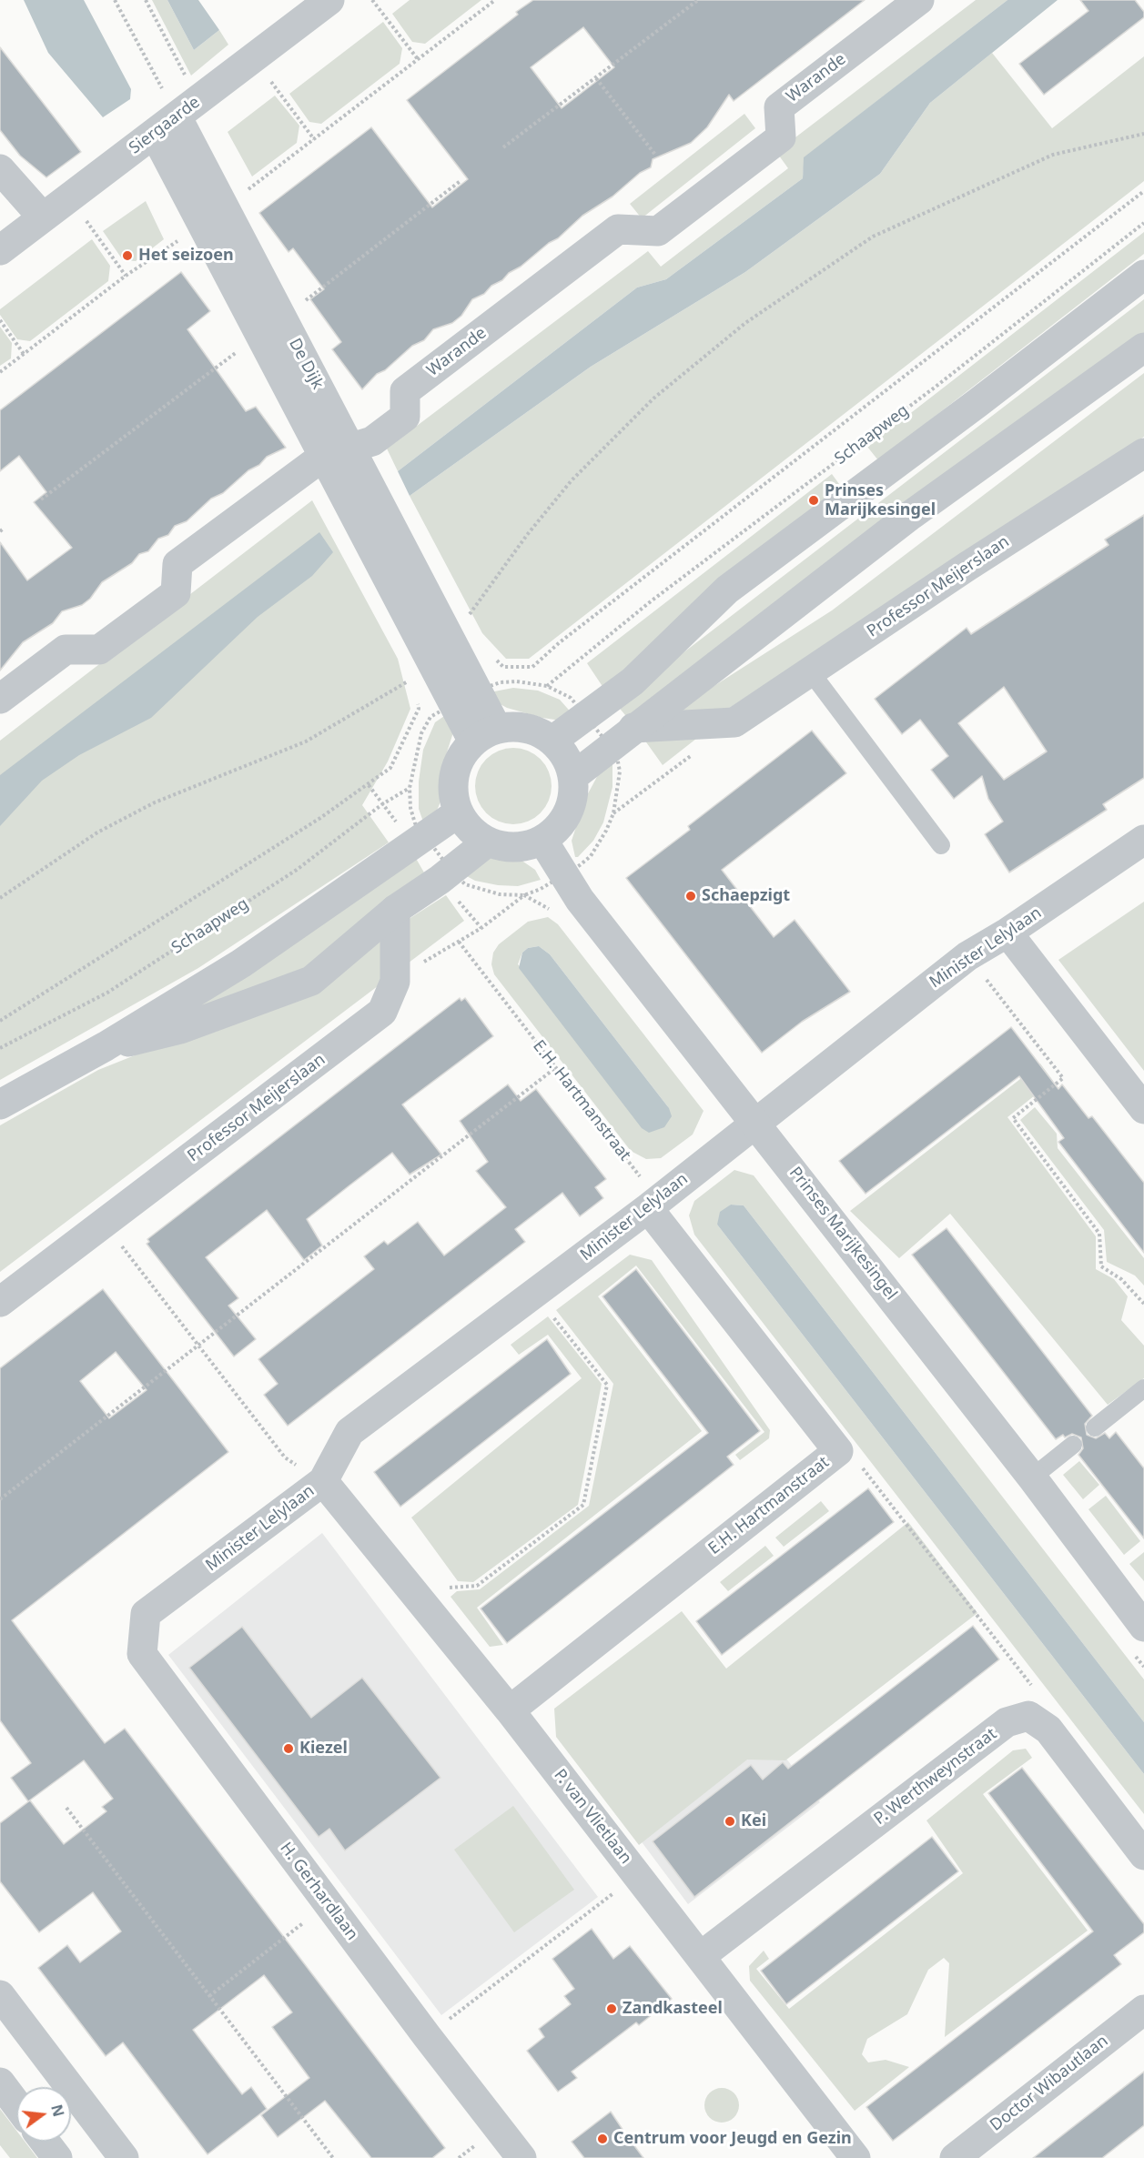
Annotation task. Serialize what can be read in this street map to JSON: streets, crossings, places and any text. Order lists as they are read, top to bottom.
{
  "streets": {
    "street": [
      "Warande",
      "Siergaarde",
      "De Dijk",
      "Professor Meijerslaan",
      "Minister Lelylaan",
      "E.H. Hartmanstraat",
      "Prinses Marijkesingel",
      "P. Werthweynstraat",
      "P. van Vlietlaan",
      "H. Gerhardlaan",
      "Doctor Wibautlaan"
    ],
    "path": ["Schaapweg"]
  },
  "crossings": [
    ["Warande", "De Dijk"],
    ["Siergaarde", "De Dijk"],
    ["De Dijk", "Prinses Marijkesingel"],
    ["Minister Lelylaan", "E.H. Hartmanstraat"],
    ["Minister Lelylaan", "Prinses Marijkesingel"],
    ["Minister Lelylaan", "P. van Vlietlaan"],
    ["Minister Lelylaan", "H. Gerhardlaan"],
    ["E.H. Hartmanstraat", "P. van Vlietlaan"],
    ["P. Werthweynstraat", "P. van Vlietlaan"]
  ],
  "places": [
    "Het seizoen",
    "Prinses Marijkesingel",
    "Schaepzigt",
    "Kiezel",
    "Kei",
    "Zandkasteel",
    "Centrum voor Jeugd en Gezin"
  ],
  "north": "right"
}
